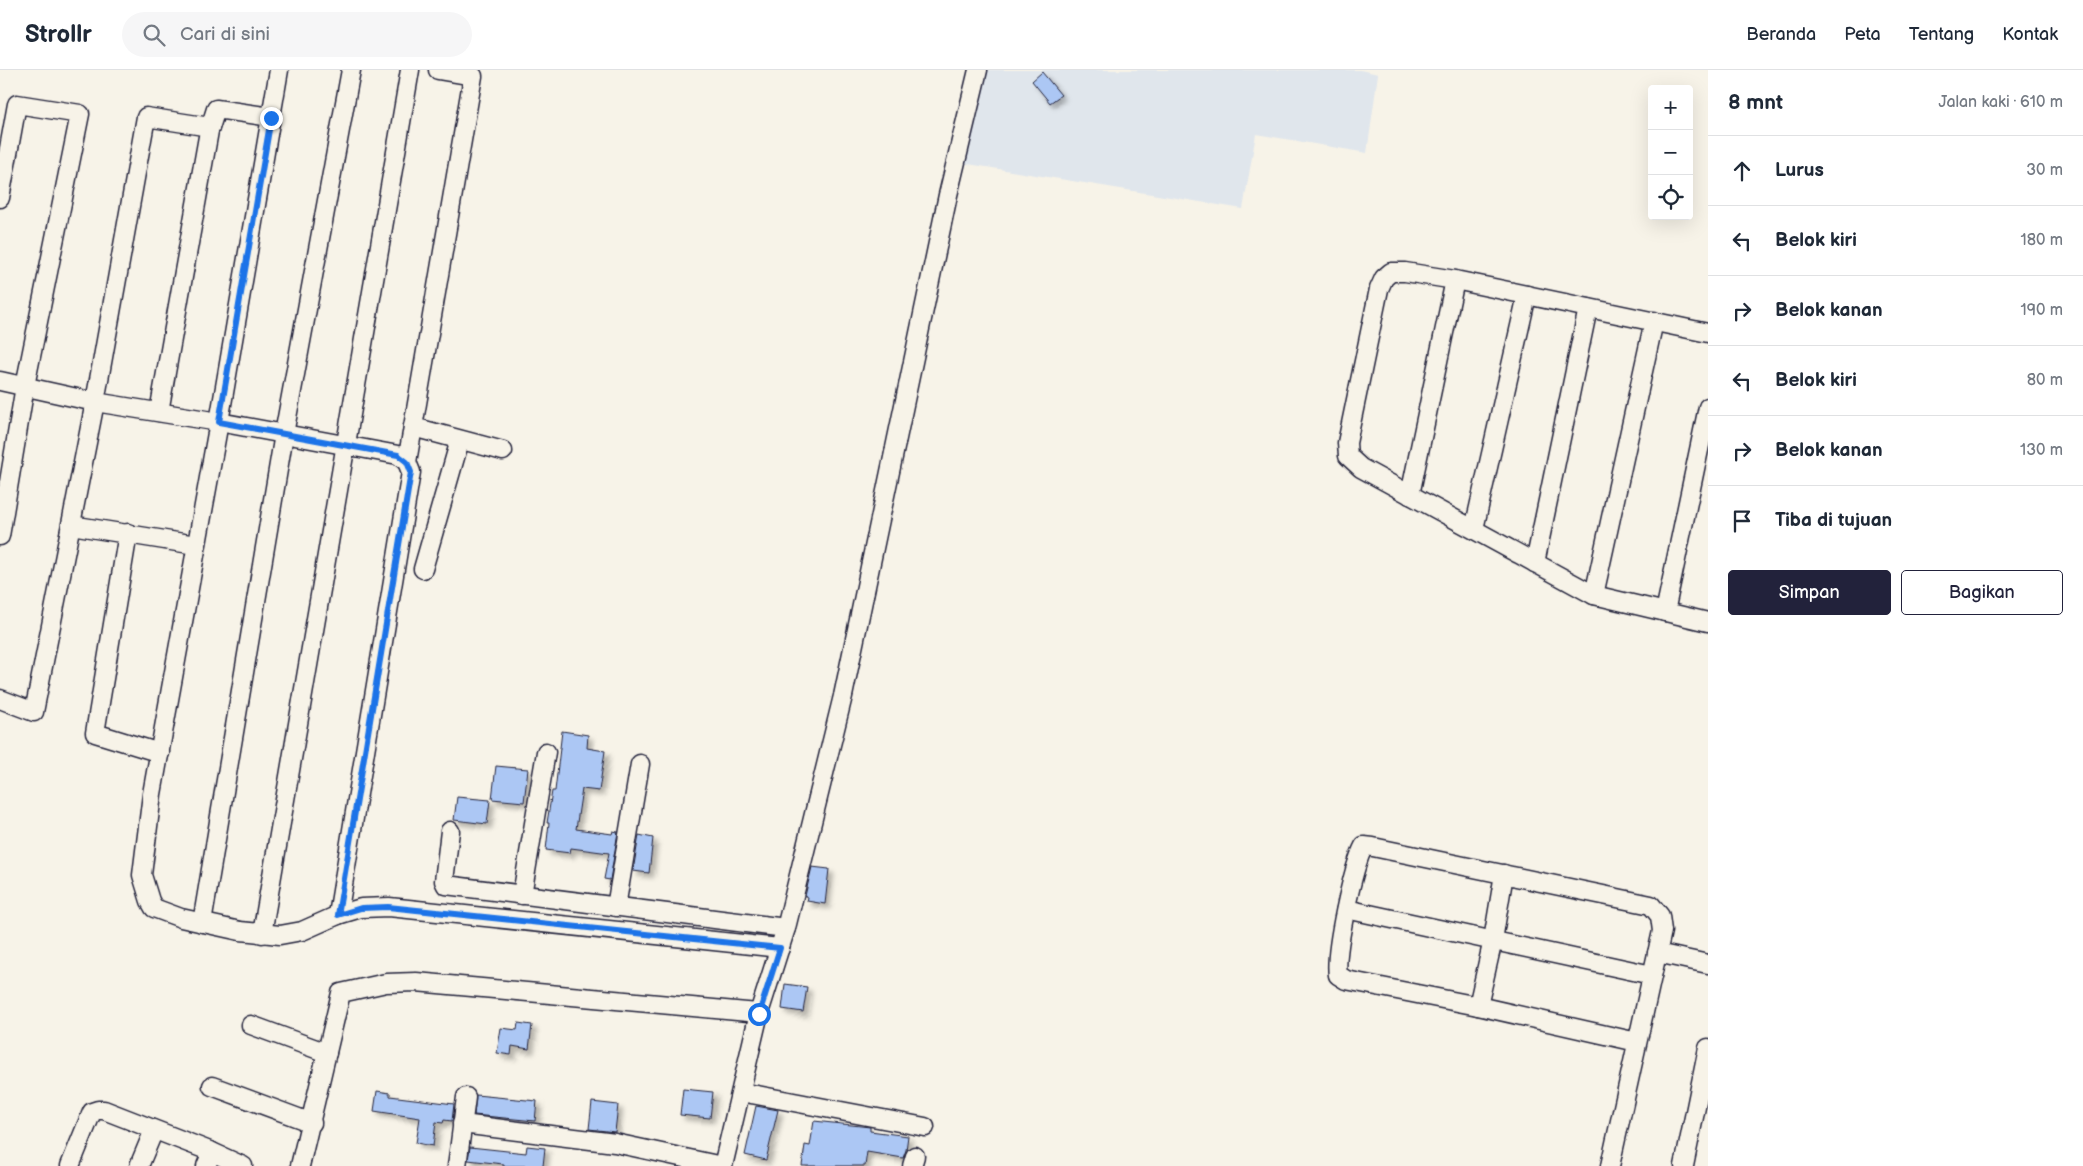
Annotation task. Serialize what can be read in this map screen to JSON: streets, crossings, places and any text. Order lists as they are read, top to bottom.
{
  "page": {
    "header": "Strollr",
    "search": "Cari di sini",
    "nav": [
      "Beranda",
      "Peta",
      "Tentang",
      "Kontak"
    ],
    "heading": ["8 mnt", "Jalan kaki · 610 m"],
    "map_buttons": ["+", "−"],
    "list": [
      ["Lurus", "30 m"],
      ["Belok kiri", "180 m"],
      ["Belok kanan", "190 m"],
      ["Belok kiri", "80 m"],
      ["Belok kanan", "130 m"],
      "Tiba di tujuan"
    ],
    "buttons": ["Simpan", "Bagikan"]
  }
}
